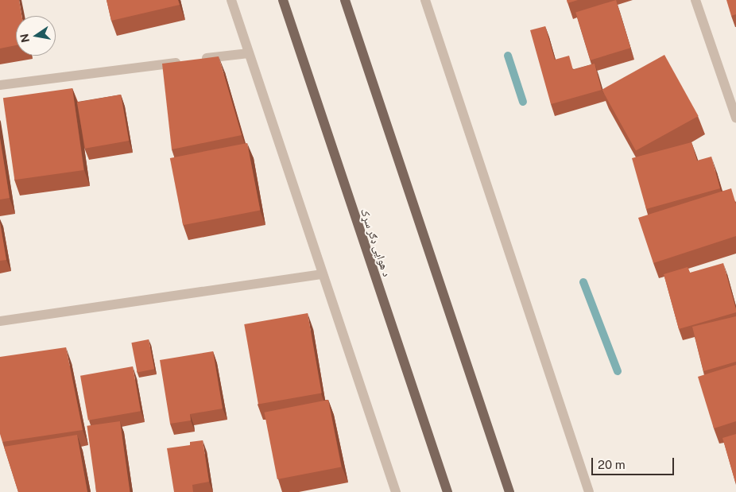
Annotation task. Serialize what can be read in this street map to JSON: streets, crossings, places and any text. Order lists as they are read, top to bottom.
{
  "streets": {
    "main road": ["د هوایی ډګر سړک"]
  },
  "scale_bar": "20 m",
  "north": "left"
}
